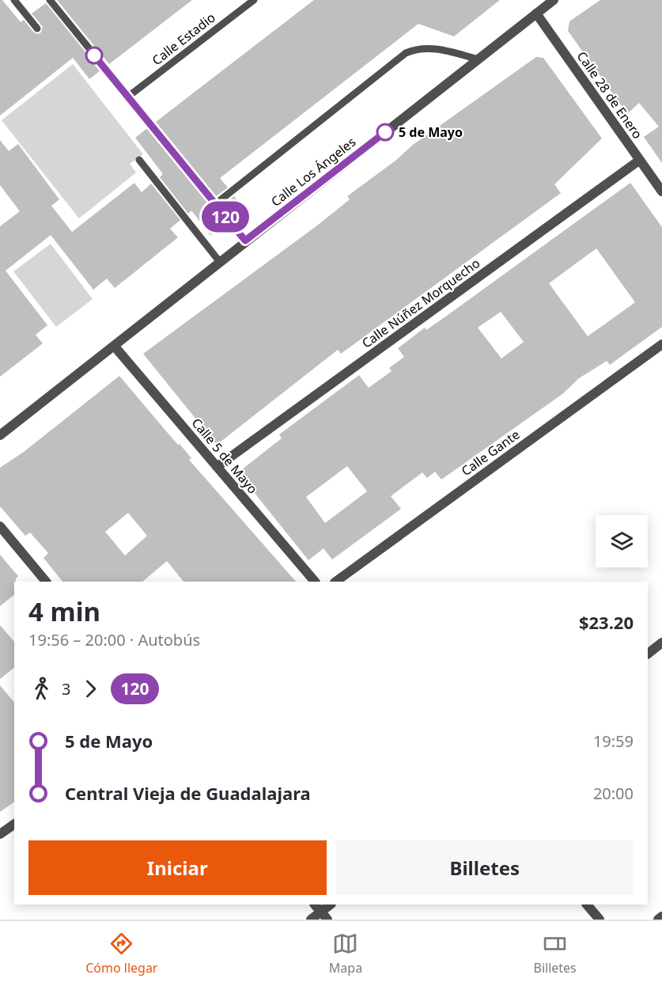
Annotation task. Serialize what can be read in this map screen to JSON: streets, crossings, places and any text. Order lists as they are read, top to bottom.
{
  "streets": {
    "street": [
      "Calle 28 de Enero",
      "Calle Los Ángeles",
      "Calle Núñez Morquecho",
      "Calle Gante",
      "Calle 5 de Mayo"
    ],
    "lane": ["Calle Estadio"]
  },
  "crossings": [
    ["Calle 28 de Enero", "Calle Los Ángeles"],
    ["Calle 28 de Enero", "Calle Núñez Morquecho"],
    ["Calle Los Ángeles", "Calle 5 de Mayo"],
    ["Calle Núñez Morquecho", "Calle 5 de Mayo"]
  ],
  "places": ["5 de Mayo"],
  "lines": ["bus line 120"],
  "page": {
    "on_map": "120",
    "heading": ["4 min", "19:56 – 20:00 · Autobús", "$23.20"],
    "legs": ["3", "120"],
    "list": [
      {
        "name": "5 de Mayo",
        "value": "19:59"
      },
      {
        "name": "Central Vieja de Guadalajara",
        "value": "20:00"
      }
    ],
    "buttons": ["Iniciar", "Billetes"],
    "tabs": ["Cómo llegar", "Mapa", "Billetes"]
  }
}
